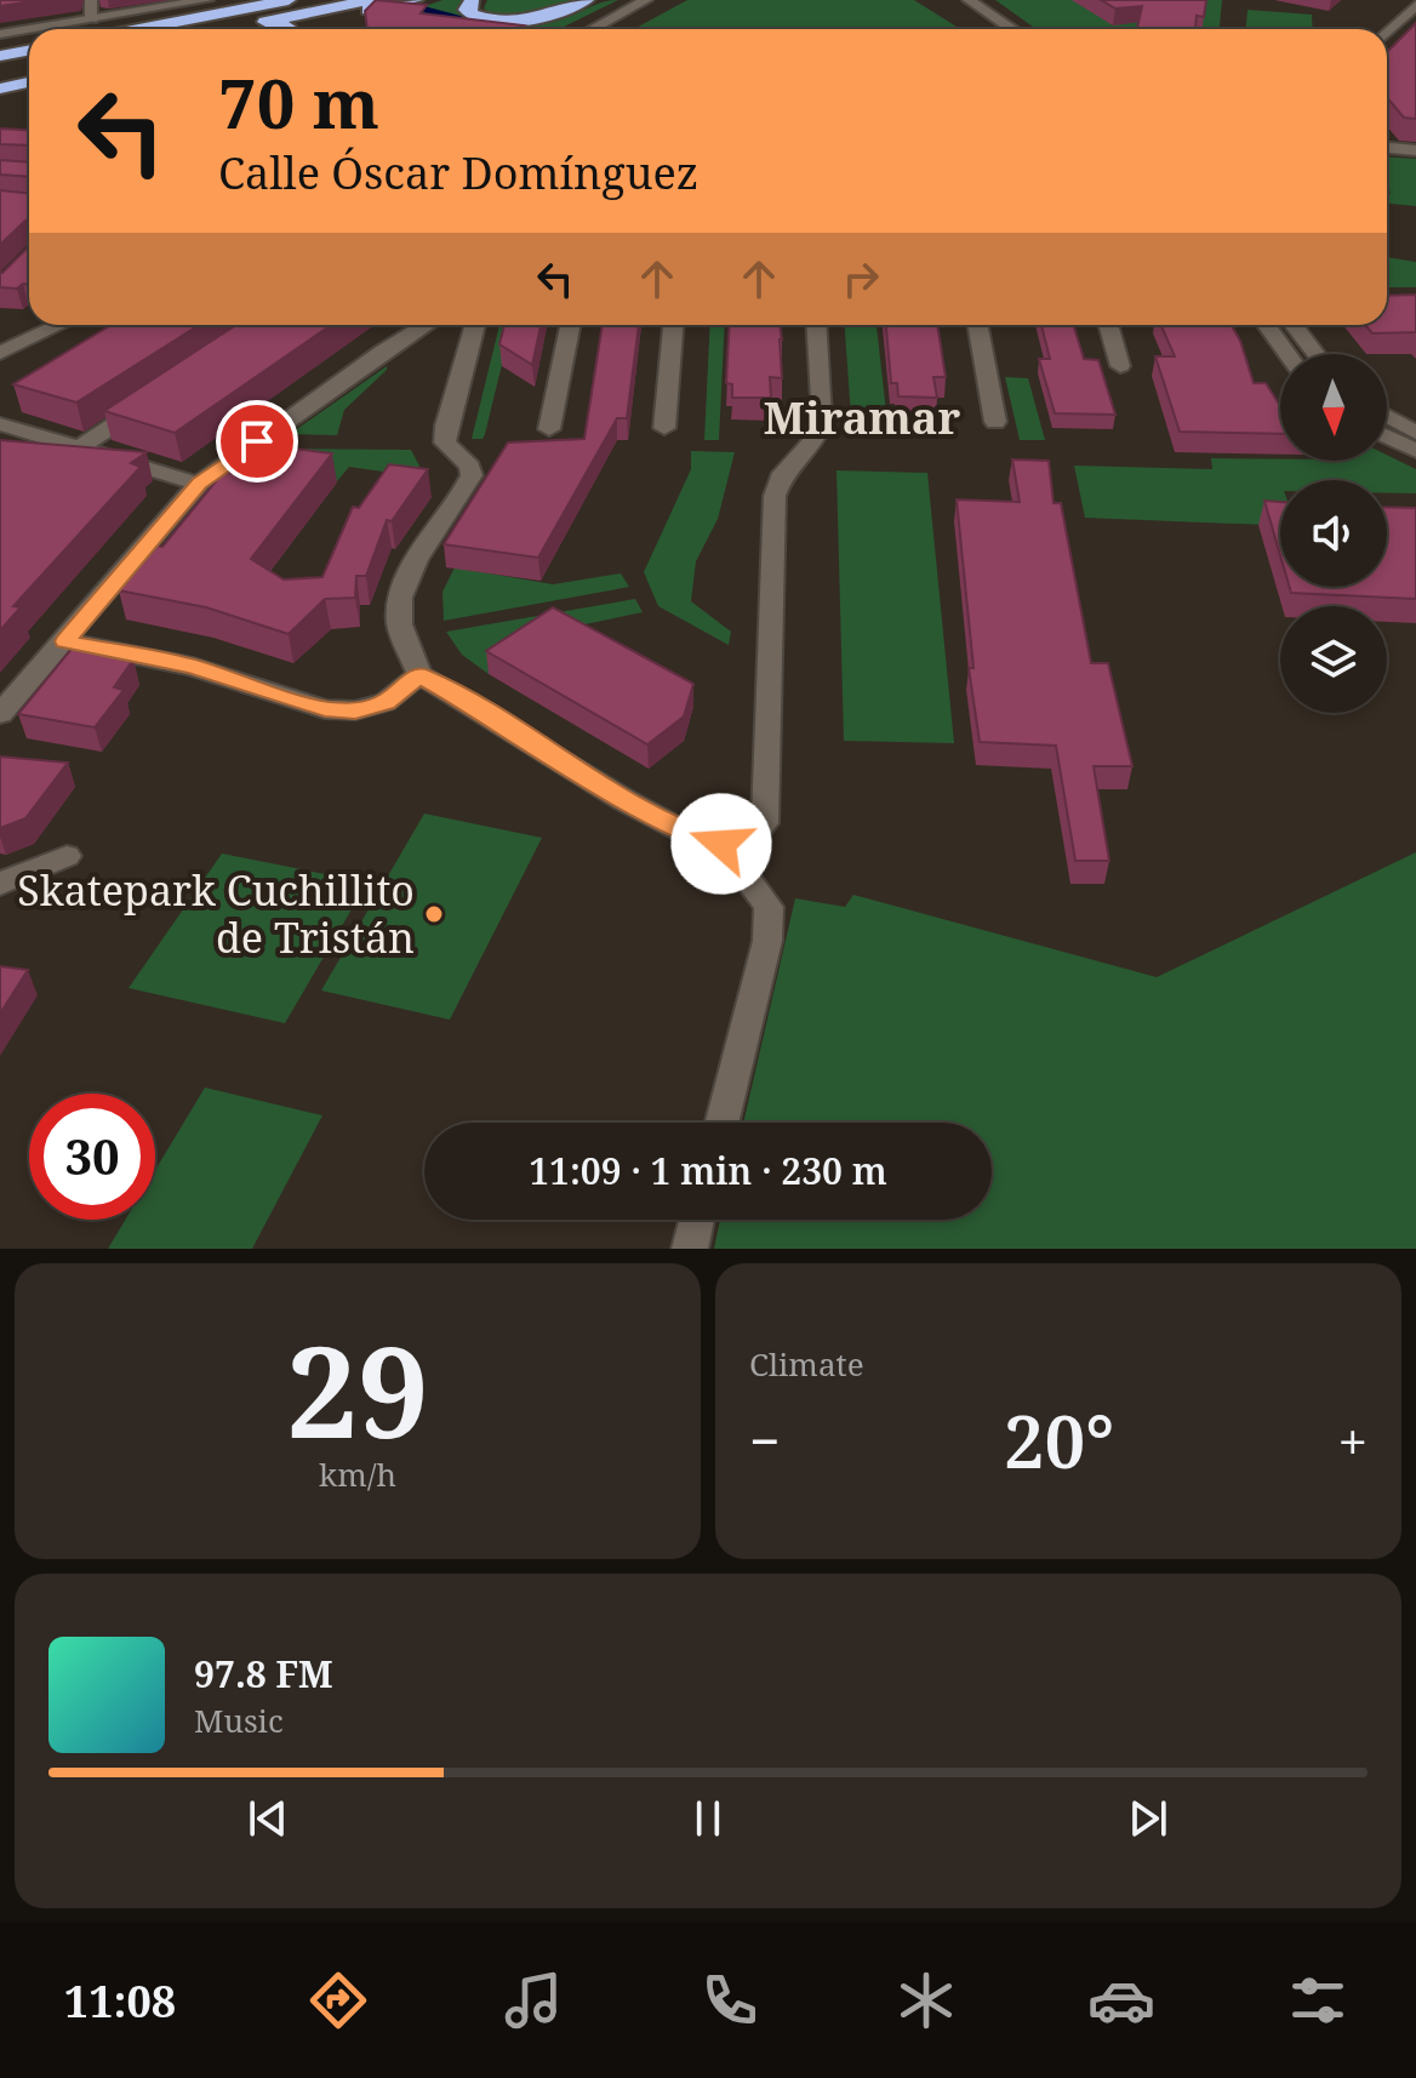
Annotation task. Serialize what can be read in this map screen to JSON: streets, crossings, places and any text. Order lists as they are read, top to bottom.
{
  "districts": ["Miramar"],
  "places": ["Skatepark Cuchillito de Tristán"],
  "north": "bottom",
  "page": {
    "turn": ["70 m", "Calle Óscar Domínguez"],
    "limit": "30",
    "trip": "11:09 · 1 min · 230 m",
    "tile": [
      ["29", "km/h"],
      "Climate"
    ],
    "heat": ["−", "20°", "+"],
    "song": ["97.8 FM", "Music"],
    "tabs": "11:08"
  }
}
